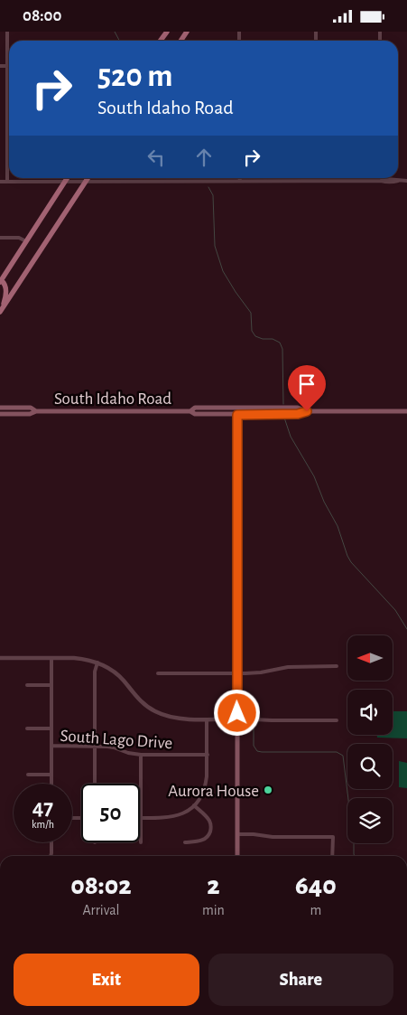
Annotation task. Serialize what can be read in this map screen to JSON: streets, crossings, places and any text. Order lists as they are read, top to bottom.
{
  "streets": {
    "main road": ["South Idaho Road"],
    "street": ["South Lago Drive"]
  },
  "places": ["Aurora House"],
  "north": "left",
  "page": {
    "status": "08:00",
    "turn": ["520 m", "South Idaho Road"],
    "speed": "47 km/h",
    "limit": "50",
    "eta": [
      "08:02",
      "Arrival",
      "2",
      "min",
      "640",
      "m"
    ],
    "buttons": ["Exit", "Share"]
  }
}
